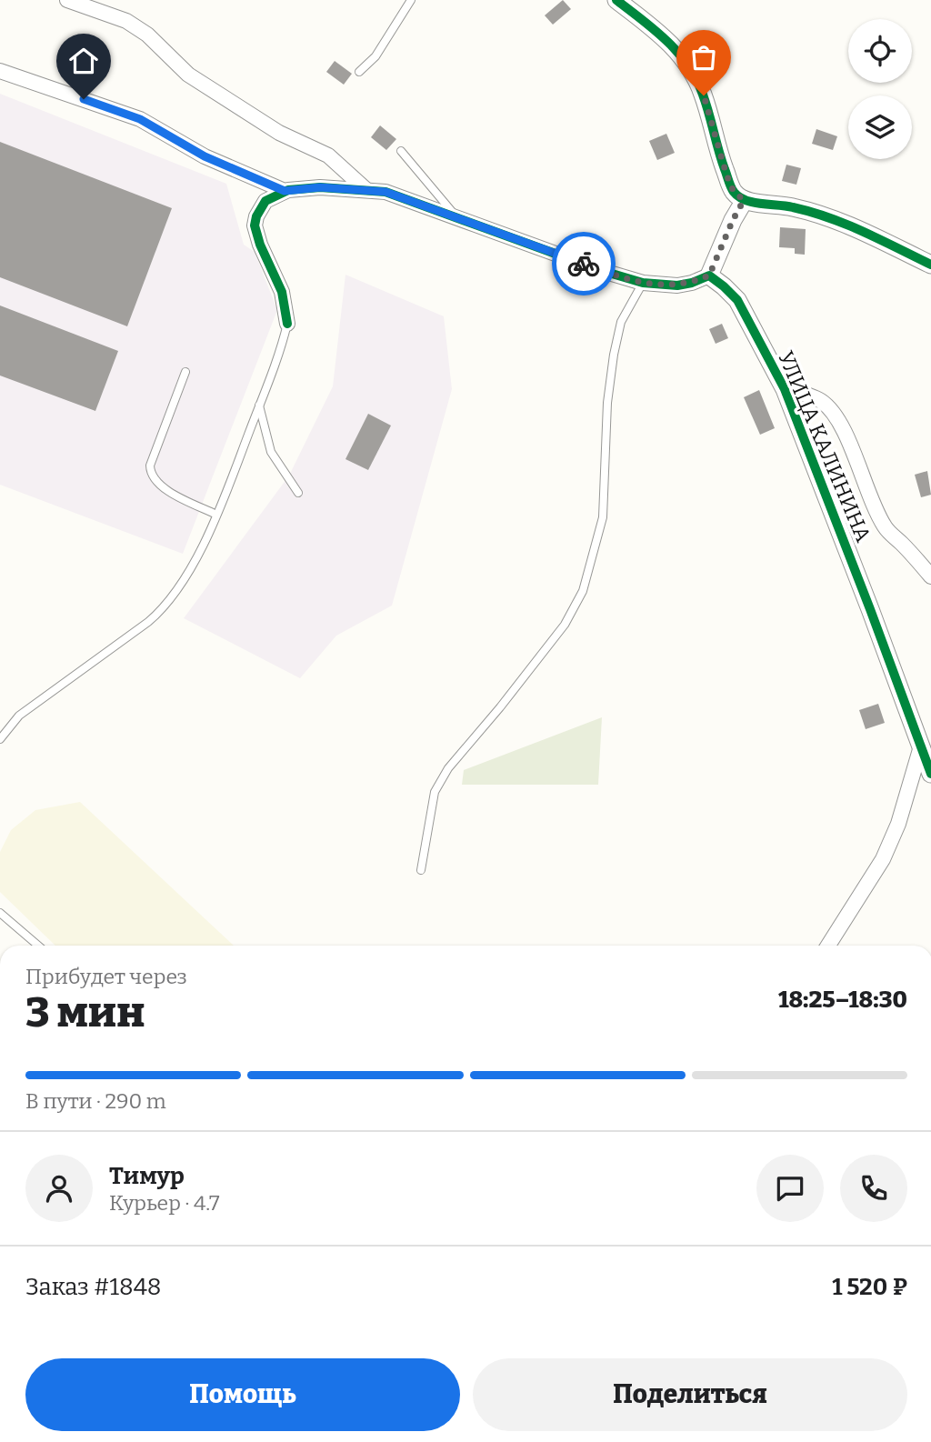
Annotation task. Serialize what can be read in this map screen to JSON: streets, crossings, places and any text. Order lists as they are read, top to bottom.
{
  "streets": {
    "street": ["УЛИЦА КАЛИНИНА"]
  },
  "page": {
    "heading": ["3 мин", "Прибудет через", "18:25–18:30"],
    "panel": [
      "Тимур",
      "Курьер · 4.7",
      "Заказ #1848",
      "1 520 ₽"
    ],
    "bar": "В пути · 290 m",
    "buttons": ["Помощь", "Поделиться"]
  }
}
